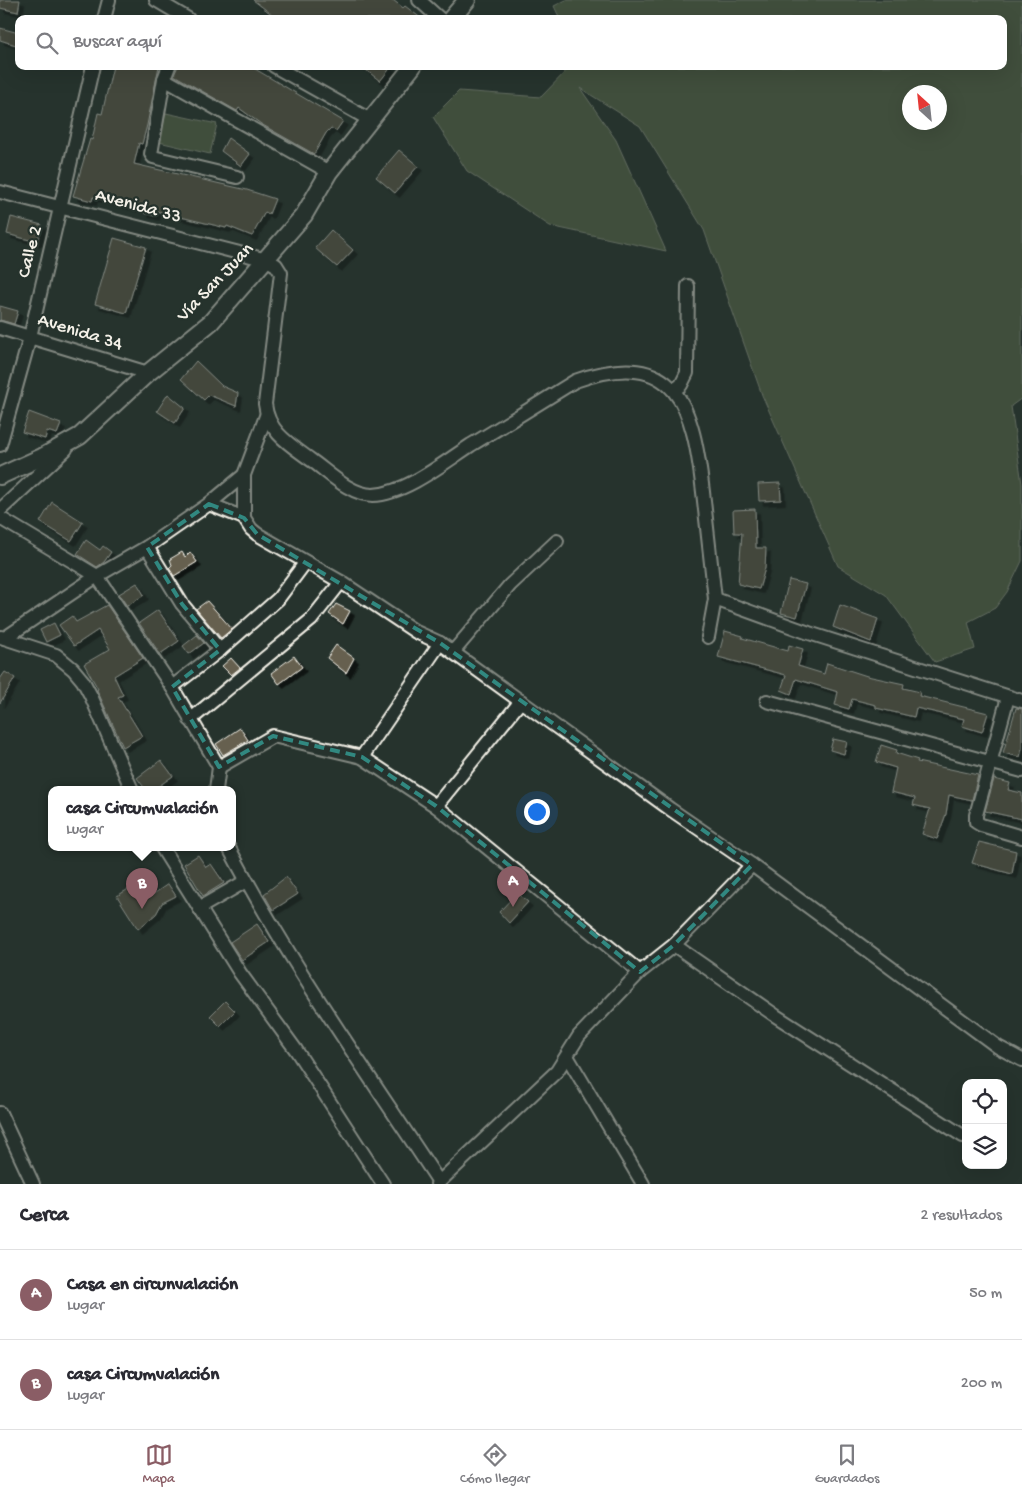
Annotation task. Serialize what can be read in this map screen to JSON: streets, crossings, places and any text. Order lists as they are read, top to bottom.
{
  "streets": {
    "street": [
      "Avenida 33",
      "Calle 2",
      "Vía San Juan",
      "Avenida 34"
    ]
  },
  "crossings": [
    ["Avenida 33", "Calle 2"],
    ["Avenida 33", "Vía San Juan"],
    ["Calle 2", "Avenida 34"],
    ["Vía San Juan", "Avenida 34"]
  ],
  "north": "top left",
  "page": {
    "search": "Buscar aquí",
    "popup": ["casa Circumvalación", "Lugar"],
    "pins": ["A", "B"],
    "heading": ["Cerca", "2 resultados"],
    "list": [
      {
        "mark": "A",
        "name": "Casa en circunvalación",
        "note": "Lugar",
        "value": "50 m"
      },
      {
        "mark": "B",
        "name": "casa Circumvalación",
        "note": "Lugar",
        "value": "200 m"
      }
    ],
    "nav": ["Mapa", "Cómo llegar", "Guardados"]
  }
}
